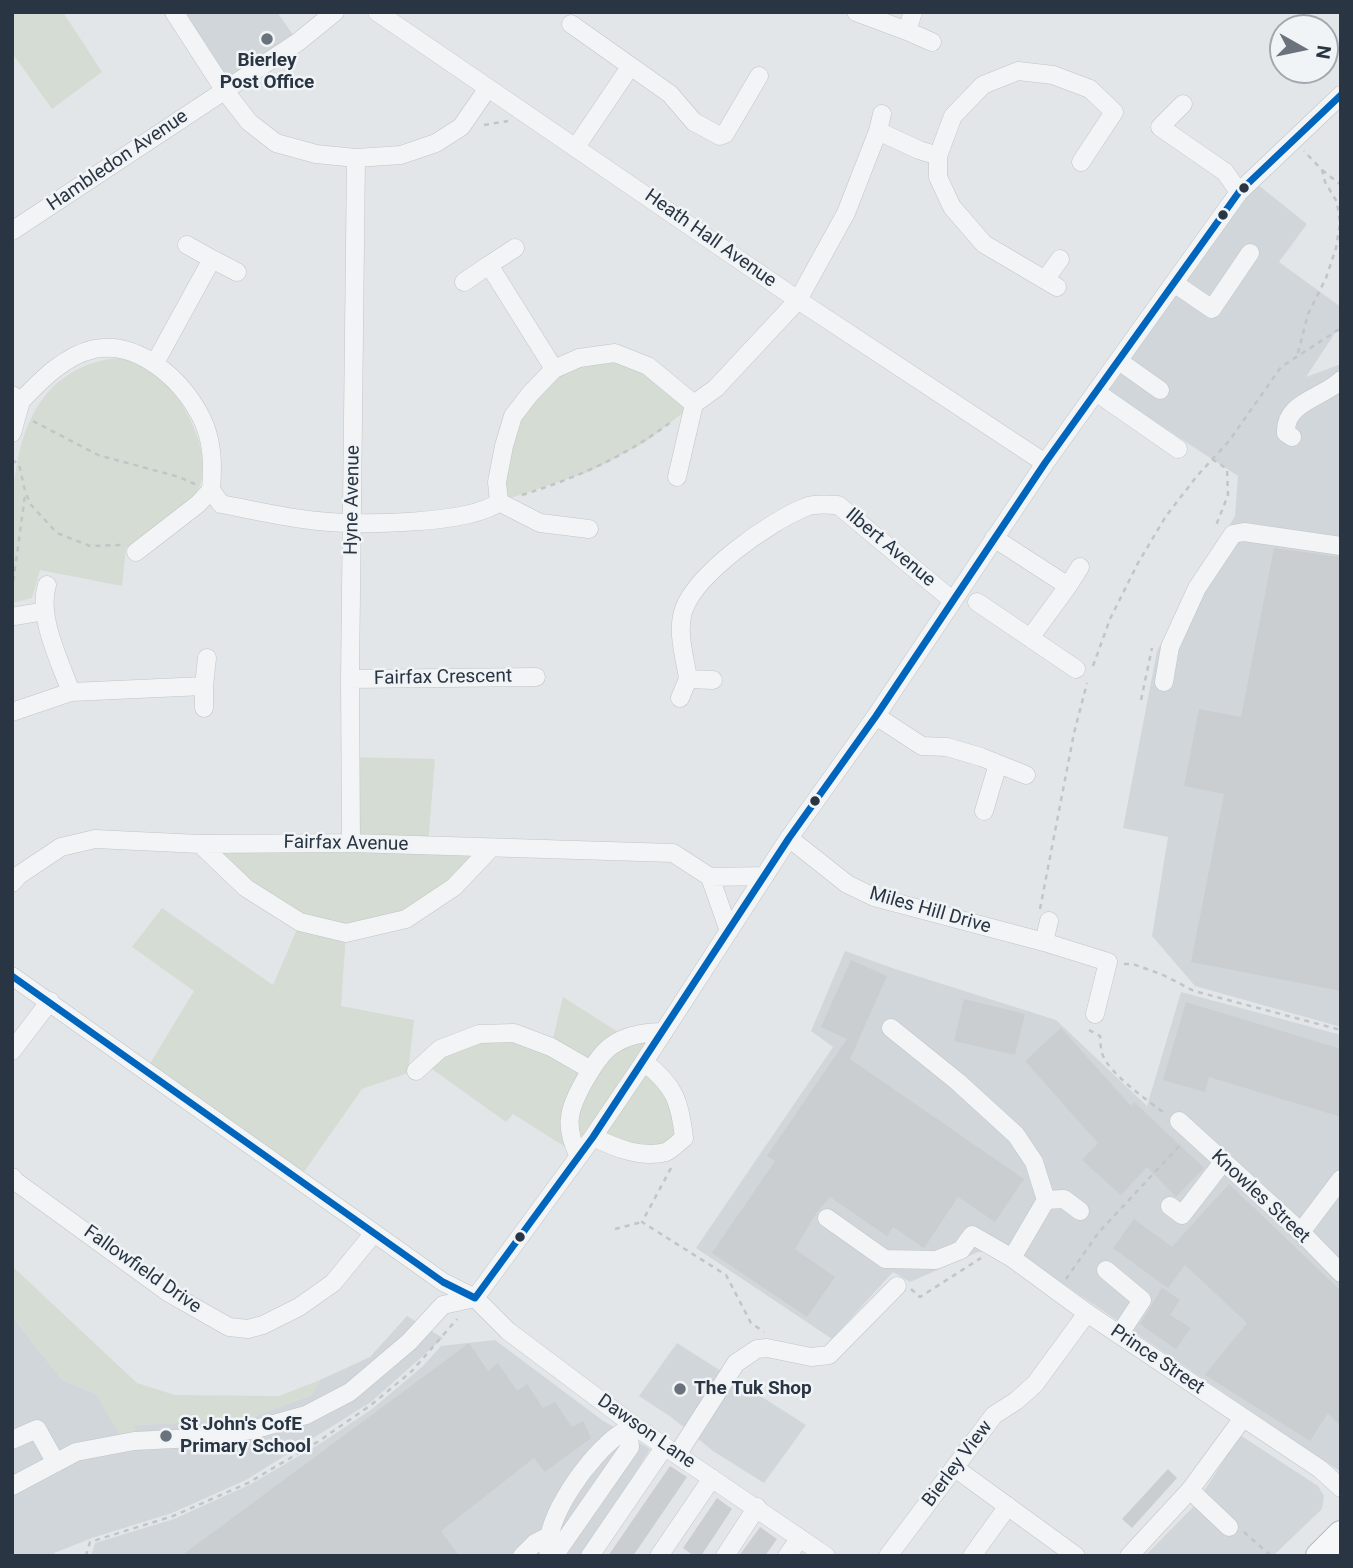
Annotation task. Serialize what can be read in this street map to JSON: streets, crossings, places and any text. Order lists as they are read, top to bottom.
{
  "streets": {
    "street": [
      "Hambledon Avenue",
      "Heath Hall Avenue",
      "Hyne Avenue",
      "Ilbert Avenue",
      "Fairfax Crescent",
      "Fairfax Avenue",
      "Miles Hill Drive",
      "Knowles Street",
      "Fallowfield Drive",
      "Prince Street",
      "Dawson Lane",
      "Bierley View"
    ]
  },
  "crossings": [
    ["Hyne Avenue", "Fairfax Crescent"],
    ["Hyne Avenue", "Fairfax Avenue"],
    ["Fallowfield Drive", "Dawson Lane"],
    ["Prince Street", "Bierley View"]
  ],
  "places": ["Bierley Post Office", "The Tuk Shop", "St John's CofE Primary School"],
  "north": "right"
}
